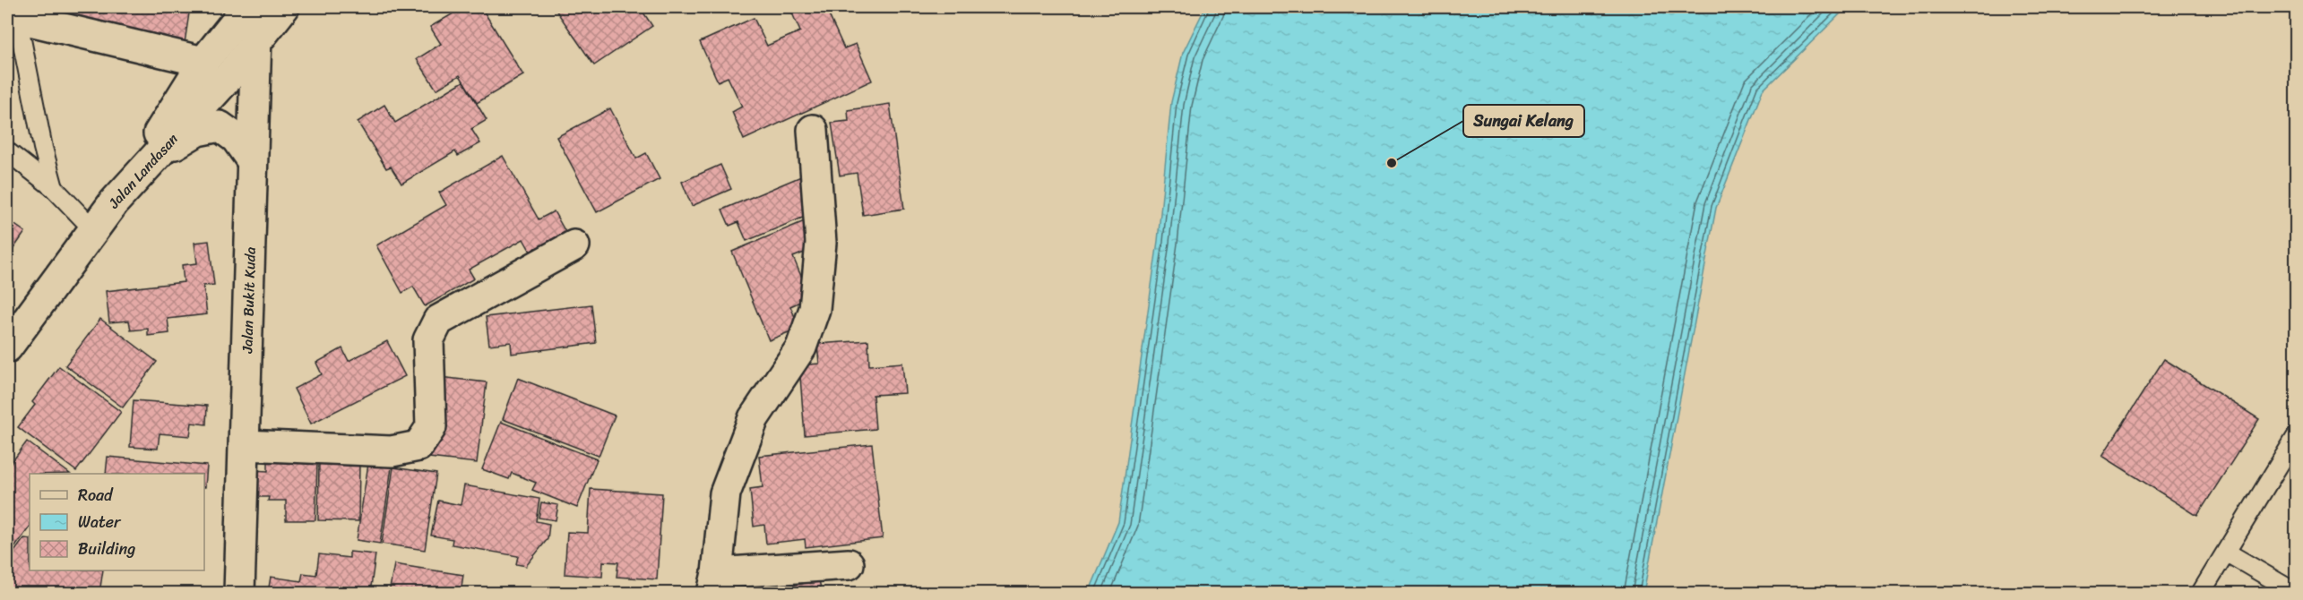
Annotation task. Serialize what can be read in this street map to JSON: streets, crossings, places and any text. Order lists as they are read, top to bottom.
{
  "streets": {
    "street": ["Jalan Landasan", "Jalan Bukit Kuda"]
  },
  "crossings": [
    ["Jalan Landasan", "Jalan Bukit Kuda"]
  ],
  "places": ["Sungai Kelang"],
  "legend": ["Road", "Water", "Building"]
}
